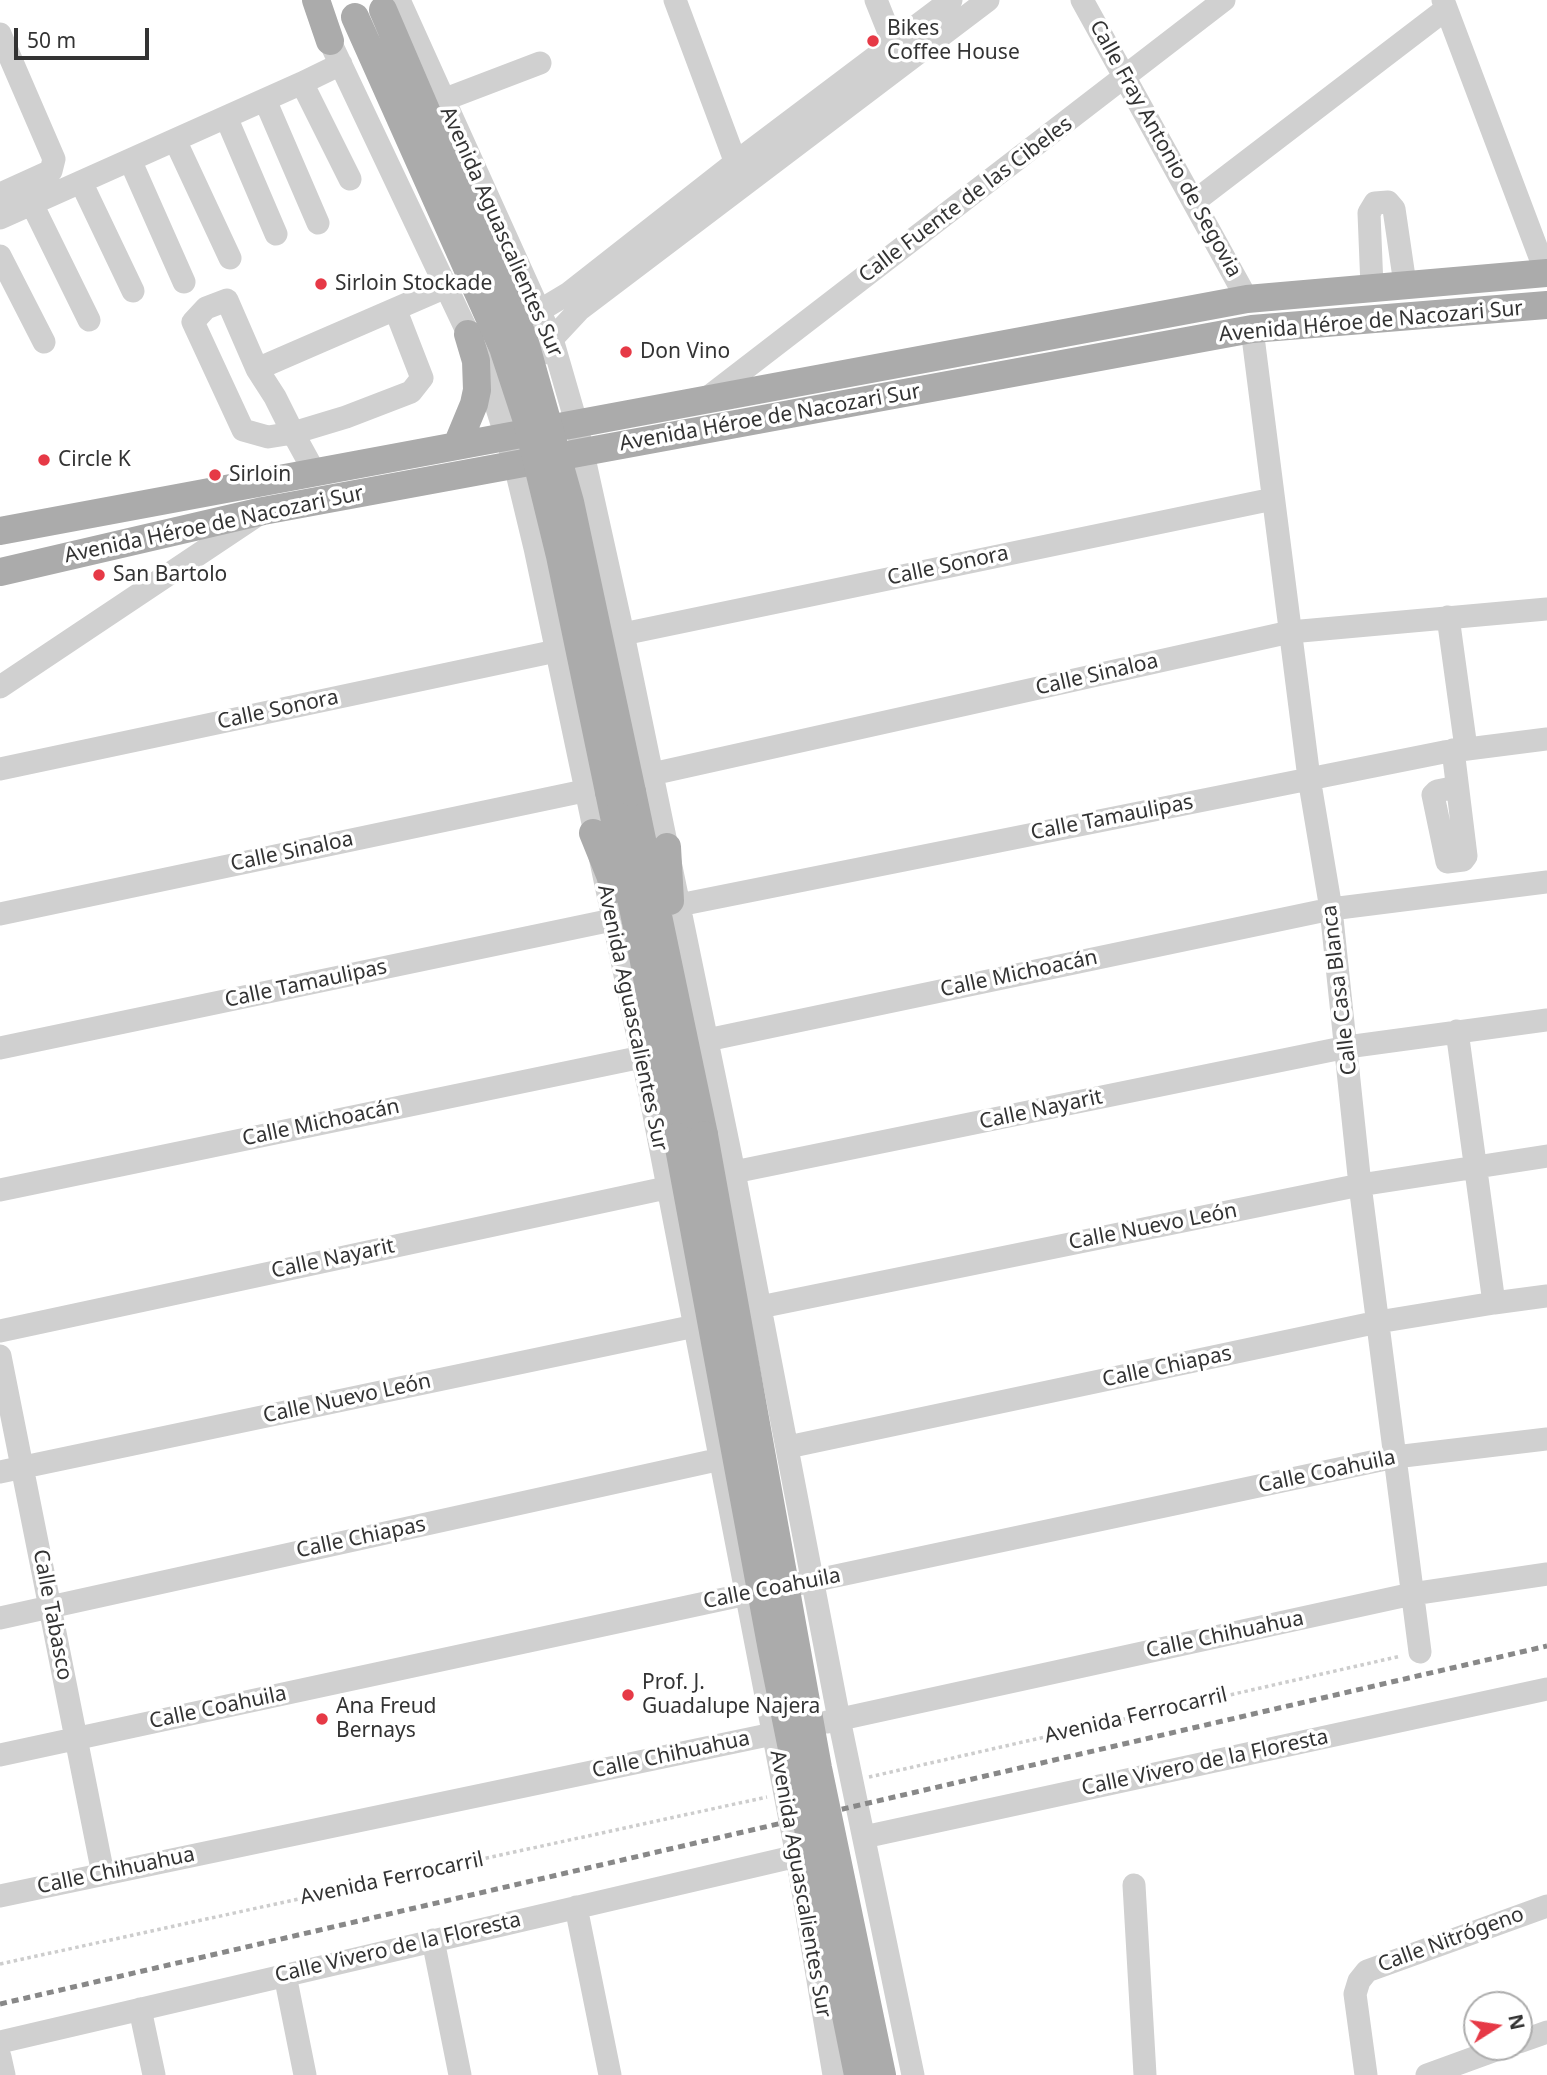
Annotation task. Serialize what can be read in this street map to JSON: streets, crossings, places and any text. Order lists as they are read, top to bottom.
{
  "streets": {
    "main road": ["Avenida Aguascalientes Sur", "Avenida Héroe de Nacozari Sur"],
    "street": [
      "Calle Fray Antonio de Segovia",
      "Calle Fuente de las Cibeles",
      "Calle Sonora",
      "Calle Sinaloa",
      "Calle Tamaulipas",
      "Calle Michoacán",
      "Calle Casa Blanca",
      "Calle Nayarit",
      "Calle Nuevo León",
      "Calle Chiapas",
      "Calle Coahuila",
      "Calle Tabasco",
      "Calle Chihuahua",
      "Calle Vivero de la Floresta",
      "Calle Nitrógeno"
    ],
    "path": ["Avenida Ferrocarril"]
  },
  "crossings": [
    ["Calle Fray Antonio de Segovia", "Calle Fuente de las Cibeles"],
    ["Calle Fray Antonio de Segovia", "Avenida Héroe de Nacozari Sur"],
    ["Calle Fuente de las Cibeles", "Avenida Héroe de Nacozari Sur"],
    ["Avenida Aguascalientes Sur", "Avenida Héroe de Nacozari Sur"],
    ["Avenida Aguascalientes Sur", "Calle Sonora"],
    ["Avenida Aguascalientes Sur", "Calle Sinaloa"],
    ["Avenida Aguascalientes Sur", "Calle Tamaulipas"],
    ["Avenida Aguascalientes Sur", "Calle Michoacán"],
    ["Avenida Aguascalientes Sur", "Calle Nayarit"],
    ["Avenida Aguascalientes Sur", "Calle Nuevo León"],
    ["Avenida Aguascalientes Sur", "Calle Chiapas"],
    ["Avenida Aguascalientes Sur", "Calle Coahuila"],
    ["Avenida Aguascalientes Sur", "Calle Chihuahua"],
    ["Avenida Aguascalientes Sur", "Avenida Ferrocarril"],
    ["Avenida Aguascalientes Sur", "Calle Vivero de la Floresta"],
    ["Avenida Héroe de Nacozari Sur", "Calle Casa Blanca"],
    ["Calle Sonora", "Calle Casa Blanca"],
    ["Calle Sinaloa", "Calle Casa Blanca"],
    ["Calle Tamaulipas", "Calle Casa Blanca"],
    ["Calle Michoacán", "Calle Casa Blanca"],
    ["Calle Casa Blanca", "Calle Nayarit"],
    ["Calle Casa Blanca", "Calle Nuevo León"],
    ["Calle Casa Blanca", "Calle Chiapas"],
    ["Calle Casa Blanca", "Calle Coahuila"],
    ["Calle Casa Blanca", "Calle Chihuahua"],
    ["Calle Casa Blanca", "Avenida Ferrocarril"],
    ["Calle Nuevo León", "Calle Tabasco"],
    ["Calle Chiapas", "Calle Tabasco"],
    ["Calle Coahuila", "Calle Tabasco"],
    ["Calle Tabasco", "Calle Chihuahua"]
  ],
  "places": [
    "Bikes Coffee House",
    "Sirloin Stockade",
    "Don Vino",
    "Circle K",
    "Sirloin",
    "San Bartolo",
    "Prof. J. Guadalupe Najera",
    "Ana Freud Bernays"
  ],
  "scale_bar": "50 m",
  "north": "right"
}
